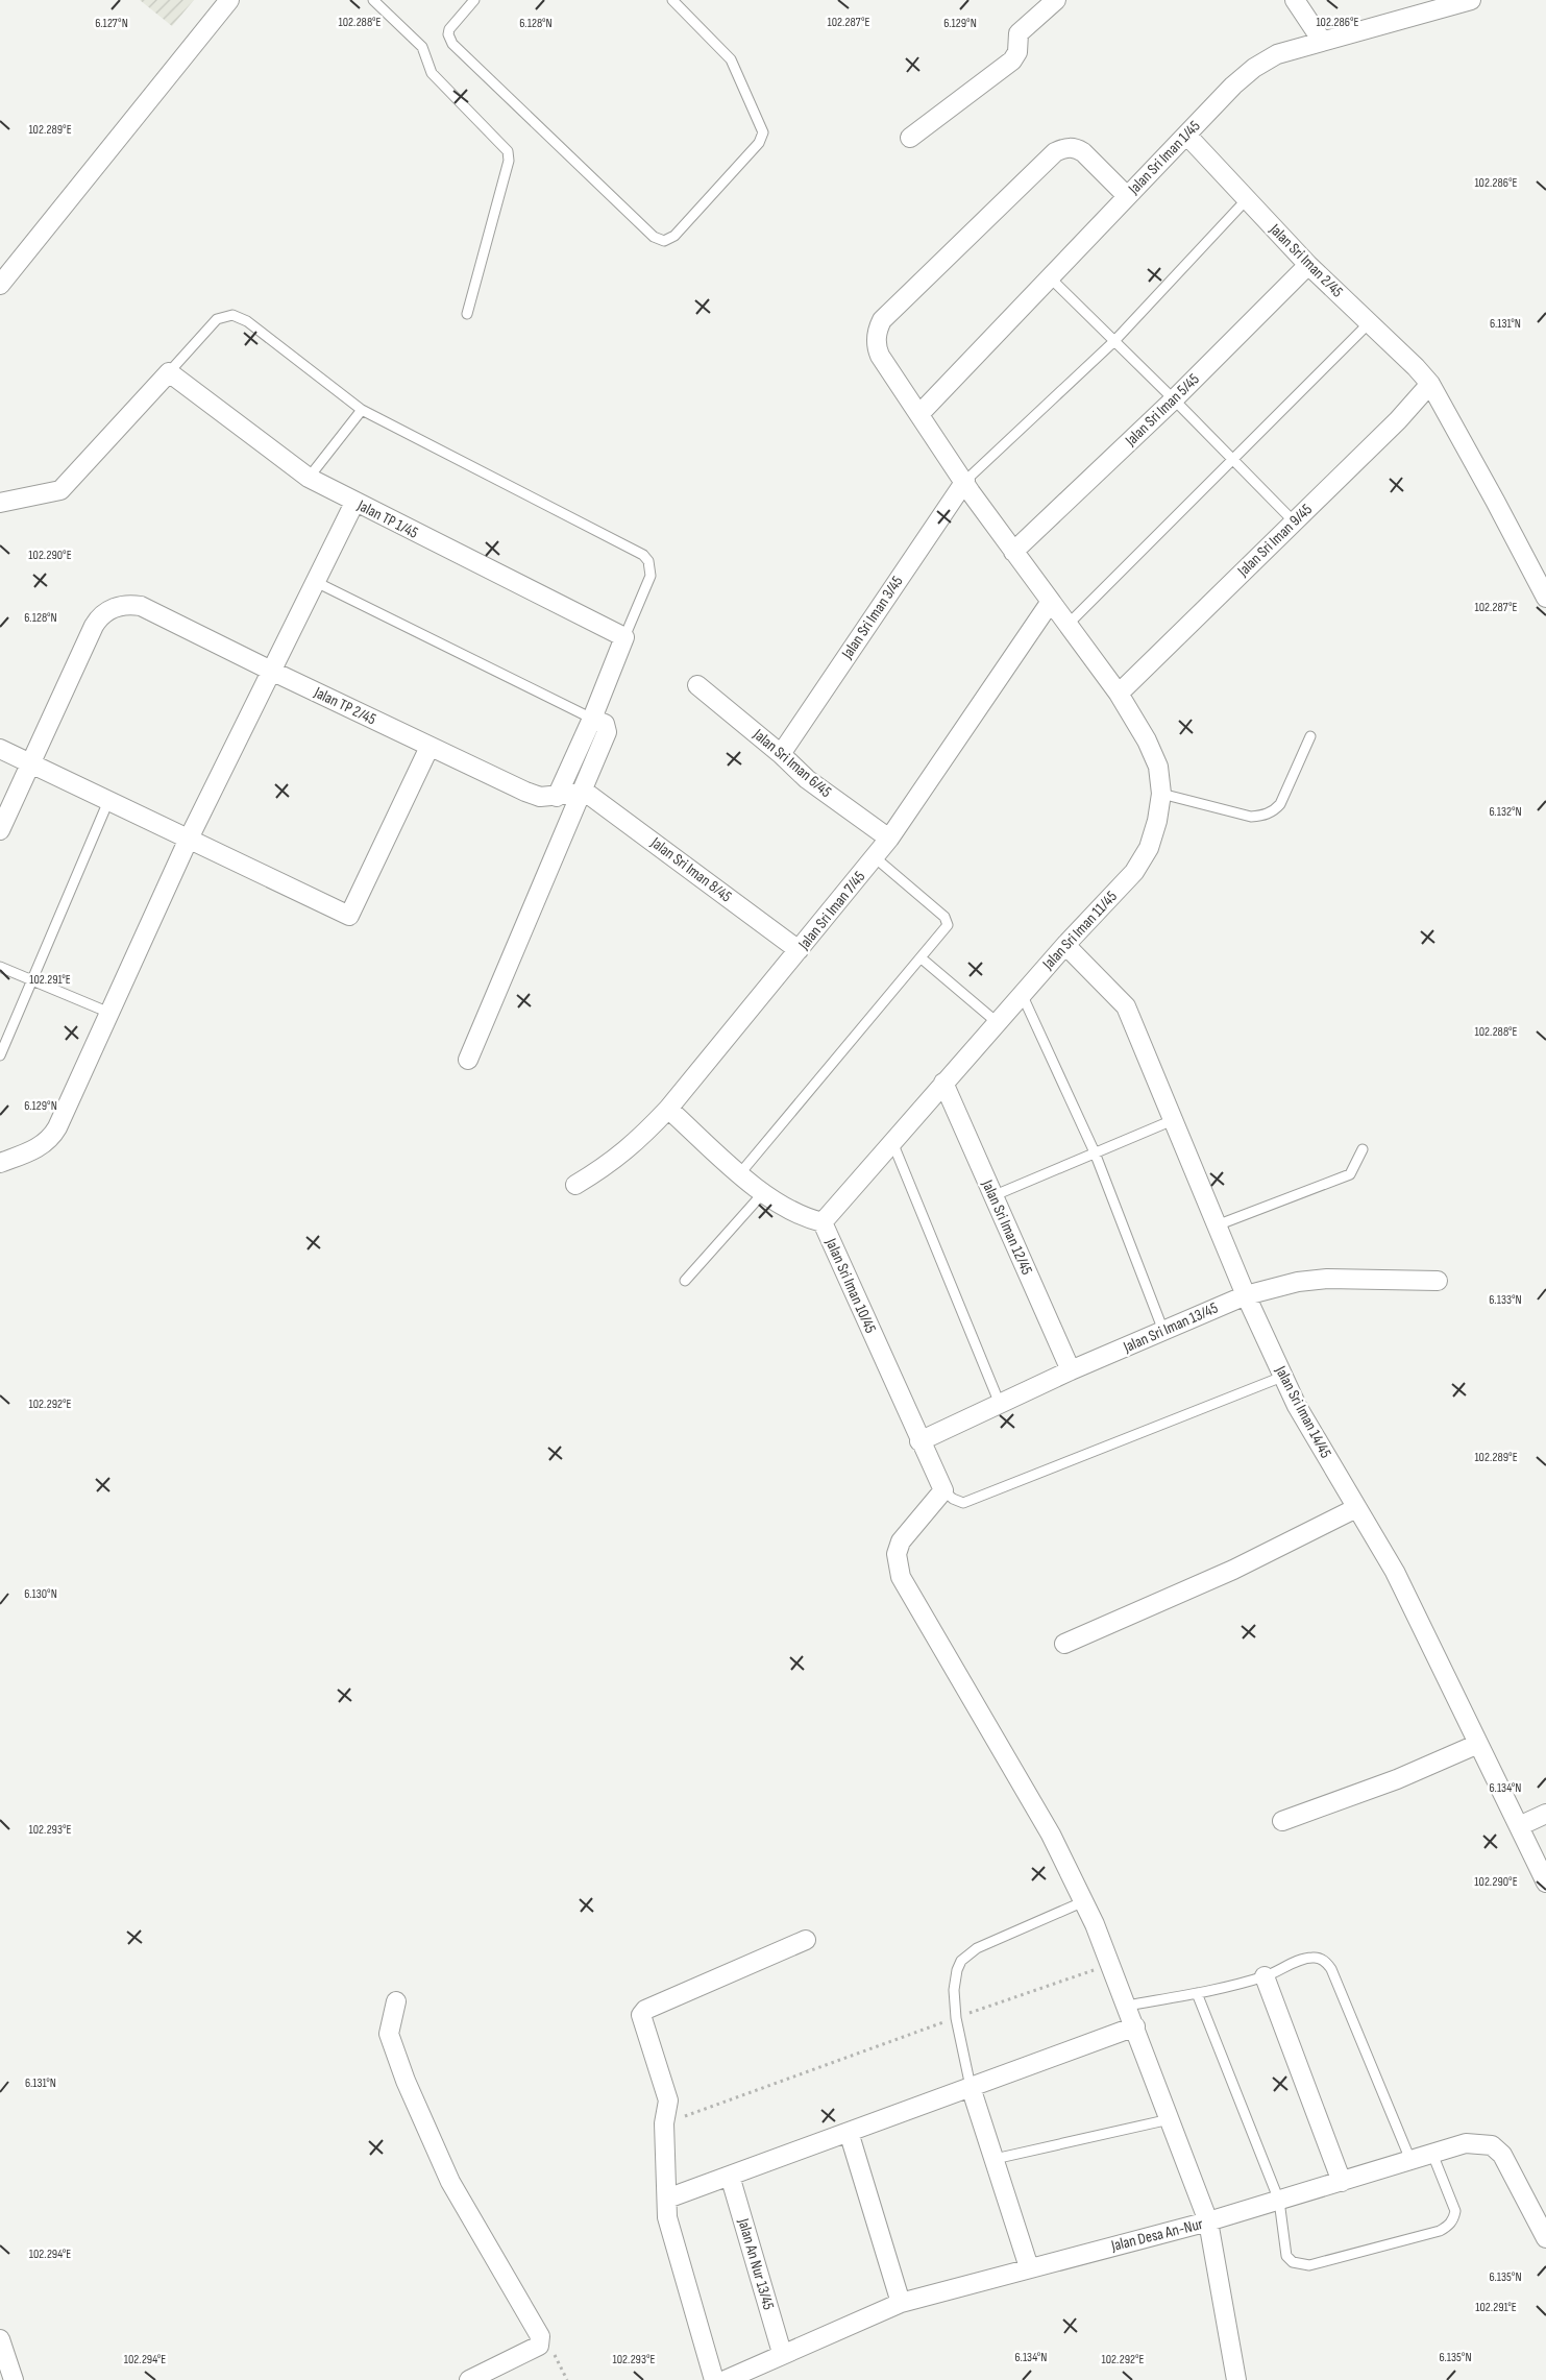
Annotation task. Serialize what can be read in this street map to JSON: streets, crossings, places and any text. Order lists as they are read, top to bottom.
{
  "streets": {
    "street": [
      "Jalan Sri Iman 1/45",
      "Jalan Sri Iman 2/45",
      "Jalan Sri Iman 5/45",
      "Jalan TP 1/45",
      "Jalan Sri Iman 9/45",
      "Jalan Sri Iman 3/45",
      "Jalan TP 2/45",
      "Jalan Sri Iman 6/45",
      "Jalan Sri Iman 8/45",
      "Jalan Sri Iman 7/45",
      "Jalan Sri Iman 11/45",
      "Jalan Sri Iman 12/45",
      "Jalan Sri Iman 10/45",
      "Jalan Sri Iman 13/45",
      "Jalan Sri Iman 14/45",
      "Jalan Desa An-Nur",
      "Jalan An Nur 13/45"
    ]
  },
  "crossings": [
    ["Jalan Sri Iman 1/45", "Jalan Sri Iman 2/45"],
    ["Jalan Sri Iman 1/45", "Jalan Sri Iman 11/45"],
    ["Jalan Sri Iman 2/45", "Jalan Sri Iman 5/45"],
    ["Jalan Sri Iman 2/45", "Jalan Sri Iman 9/45"],
    ["Jalan Sri Iman 5/45", "Jalan Sri Iman 11/45"],
    ["Jalan Sri Iman 9/45", "Jalan Sri Iman 11/45"],
    ["Jalan Sri Iman 3/45", "Jalan Sri Iman 6/45"],
    ["Jalan Sri Iman 3/45", "Jalan Sri Iman 11/45"],
    ["Jalan TP 2/45", "Jalan Sri Iman 8/45"],
    ["Jalan Sri Iman 6/45", "Jalan Sri Iman 7/45"],
    ["Jalan Sri Iman 8/45", "Jalan Sri Iman 7/45"],
    ["Jalan Sri Iman 7/45", "Jalan Sri Iman 11/45"],
    ["Jalan Sri Iman 7/45", "Jalan Sri Iman 10/45"],
    ["Jalan Sri Iman 11/45", "Jalan Sri Iman 12/45"],
    ["Jalan Sri Iman 11/45", "Jalan Sri Iman 10/45"],
    ["Jalan Sri Iman 11/45", "Jalan Sri Iman 14/45"],
    ["Jalan Sri Iman 12/45", "Jalan Sri Iman 13/45"],
    ["Jalan Sri Iman 10/45", "Jalan Sri Iman 13/45"],
    ["Jalan Sri Iman 13/45", "Jalan Sri Iman 14/45"],
    ["Jalan Desa An-Nur", "Jalan An Nur 13/45"]
  ],
  "coordinates": [
    "102.288°E",
    "102.287°E",
    "102.286°E",
    "6.127°N",
    "6.128°N",
    "6.129°N",
    "102.289°E",
    "6.131°N",
    "102.290°E",
    "6.132°N",
    "102.291°E",
    "6.133°N",
    "102.292°E",
    "6.130°N",
    "6.134°N",
    "102.293°E",
    "102.294°E",
    "6.135°N"
  ]
}
